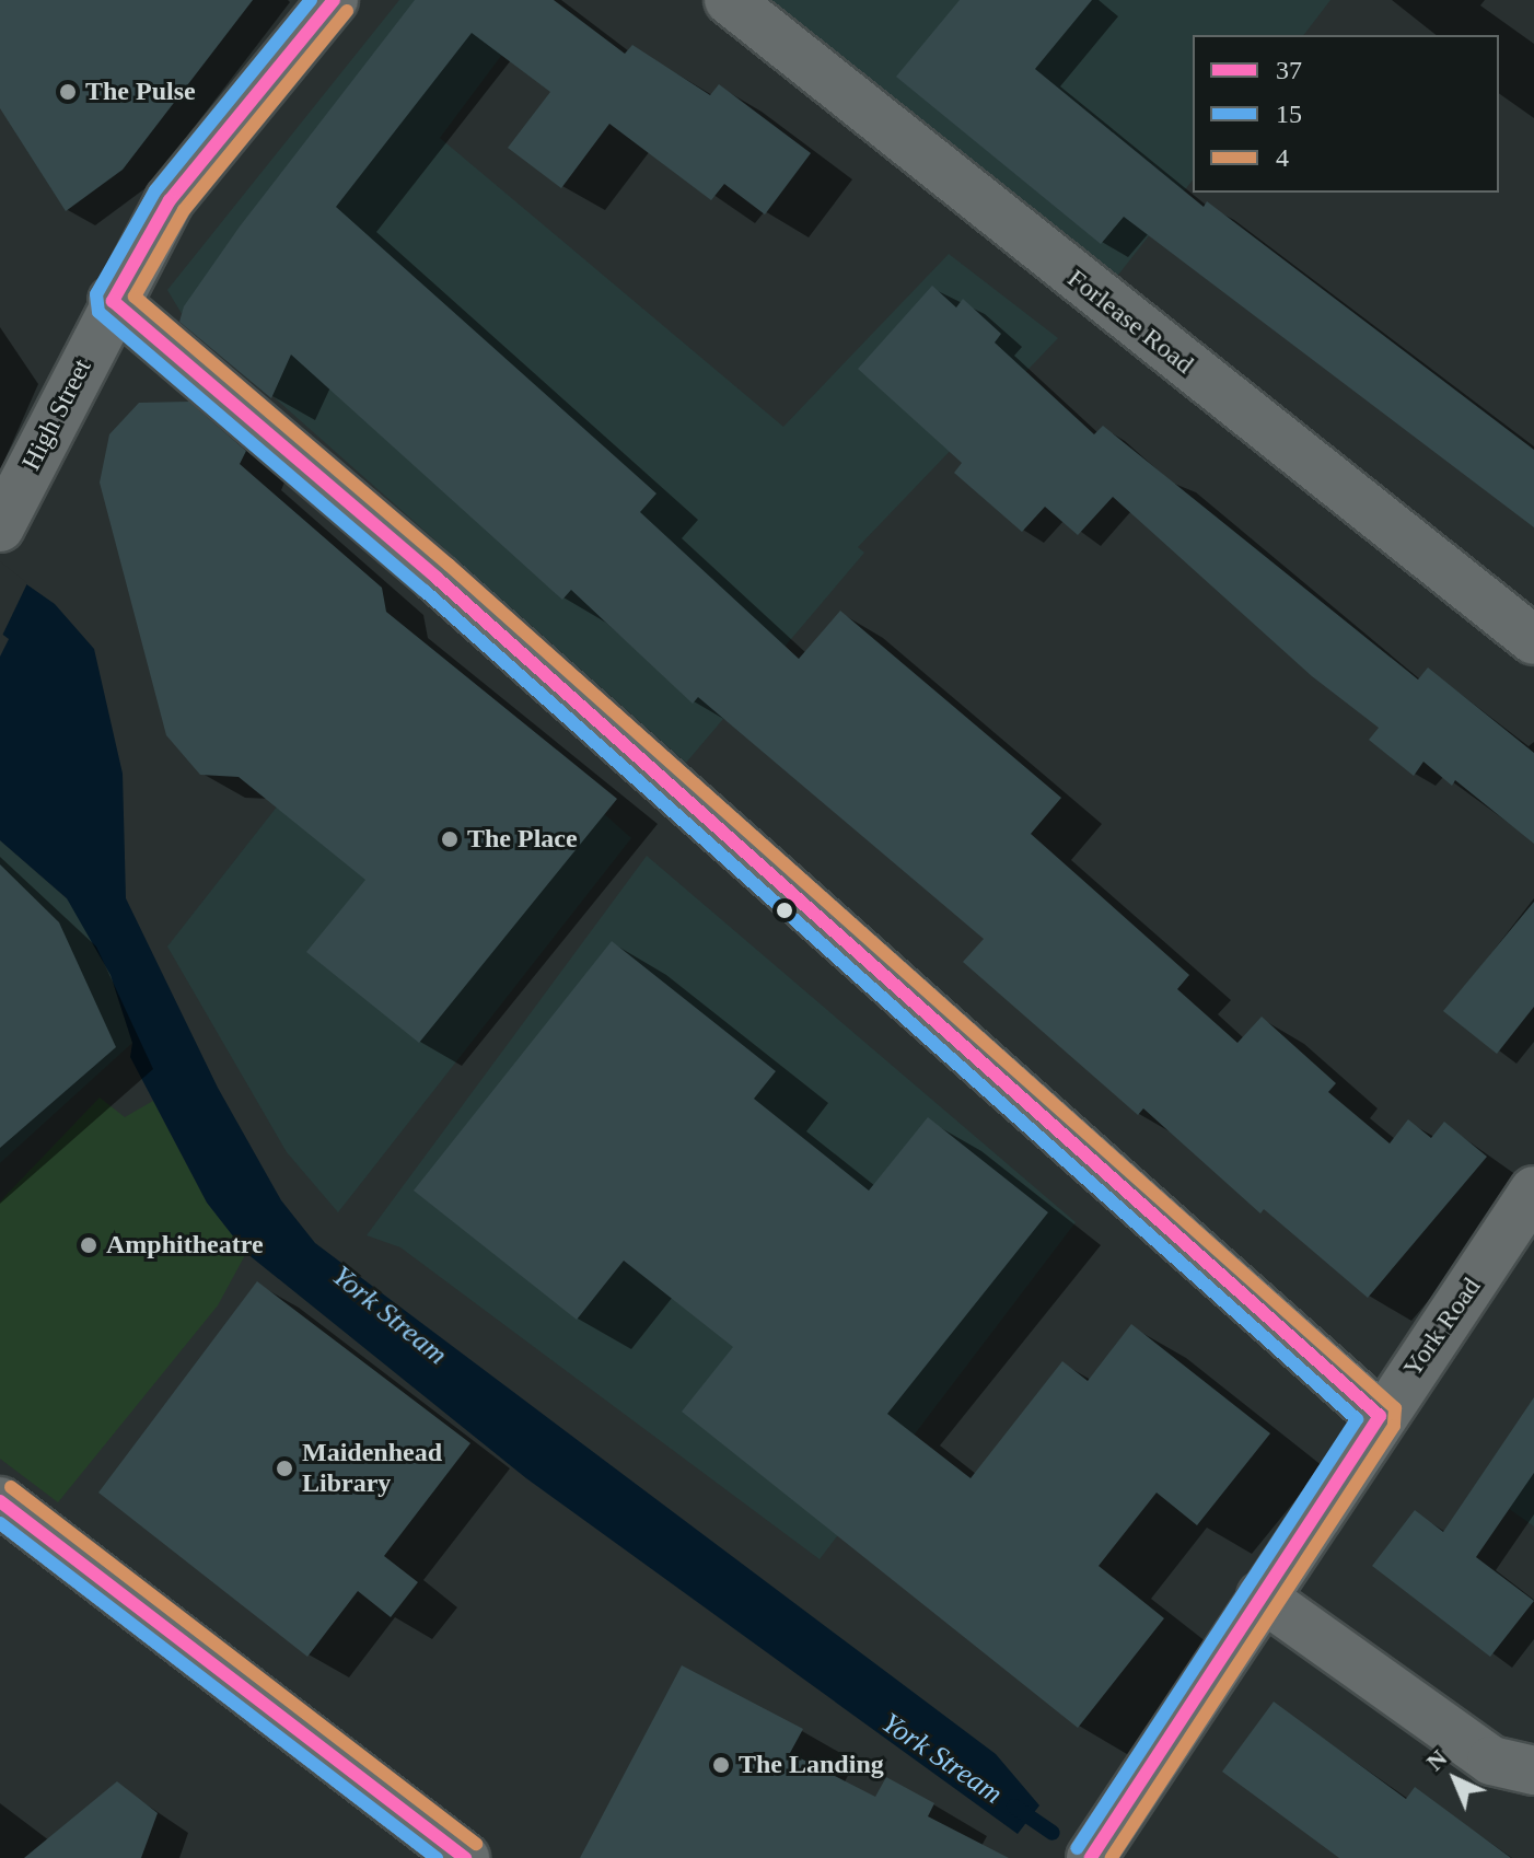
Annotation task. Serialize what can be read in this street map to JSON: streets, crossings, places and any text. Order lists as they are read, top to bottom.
{
  "streets": {
    "street": ["Forlease Road", "High Street", "York Road"]
  },
  "water": ["York Stream"],
  "places": [
    "The Pulse",
    "The Place",
    "Amphitheatre",
    "Maidenhead Library",
    "The Landing"
  ],
  "lines": ["transit line 37", "transit line 15", "transit line 4"],
  "legend": ["37", "15", "4"],
  "north": "top left"
}
